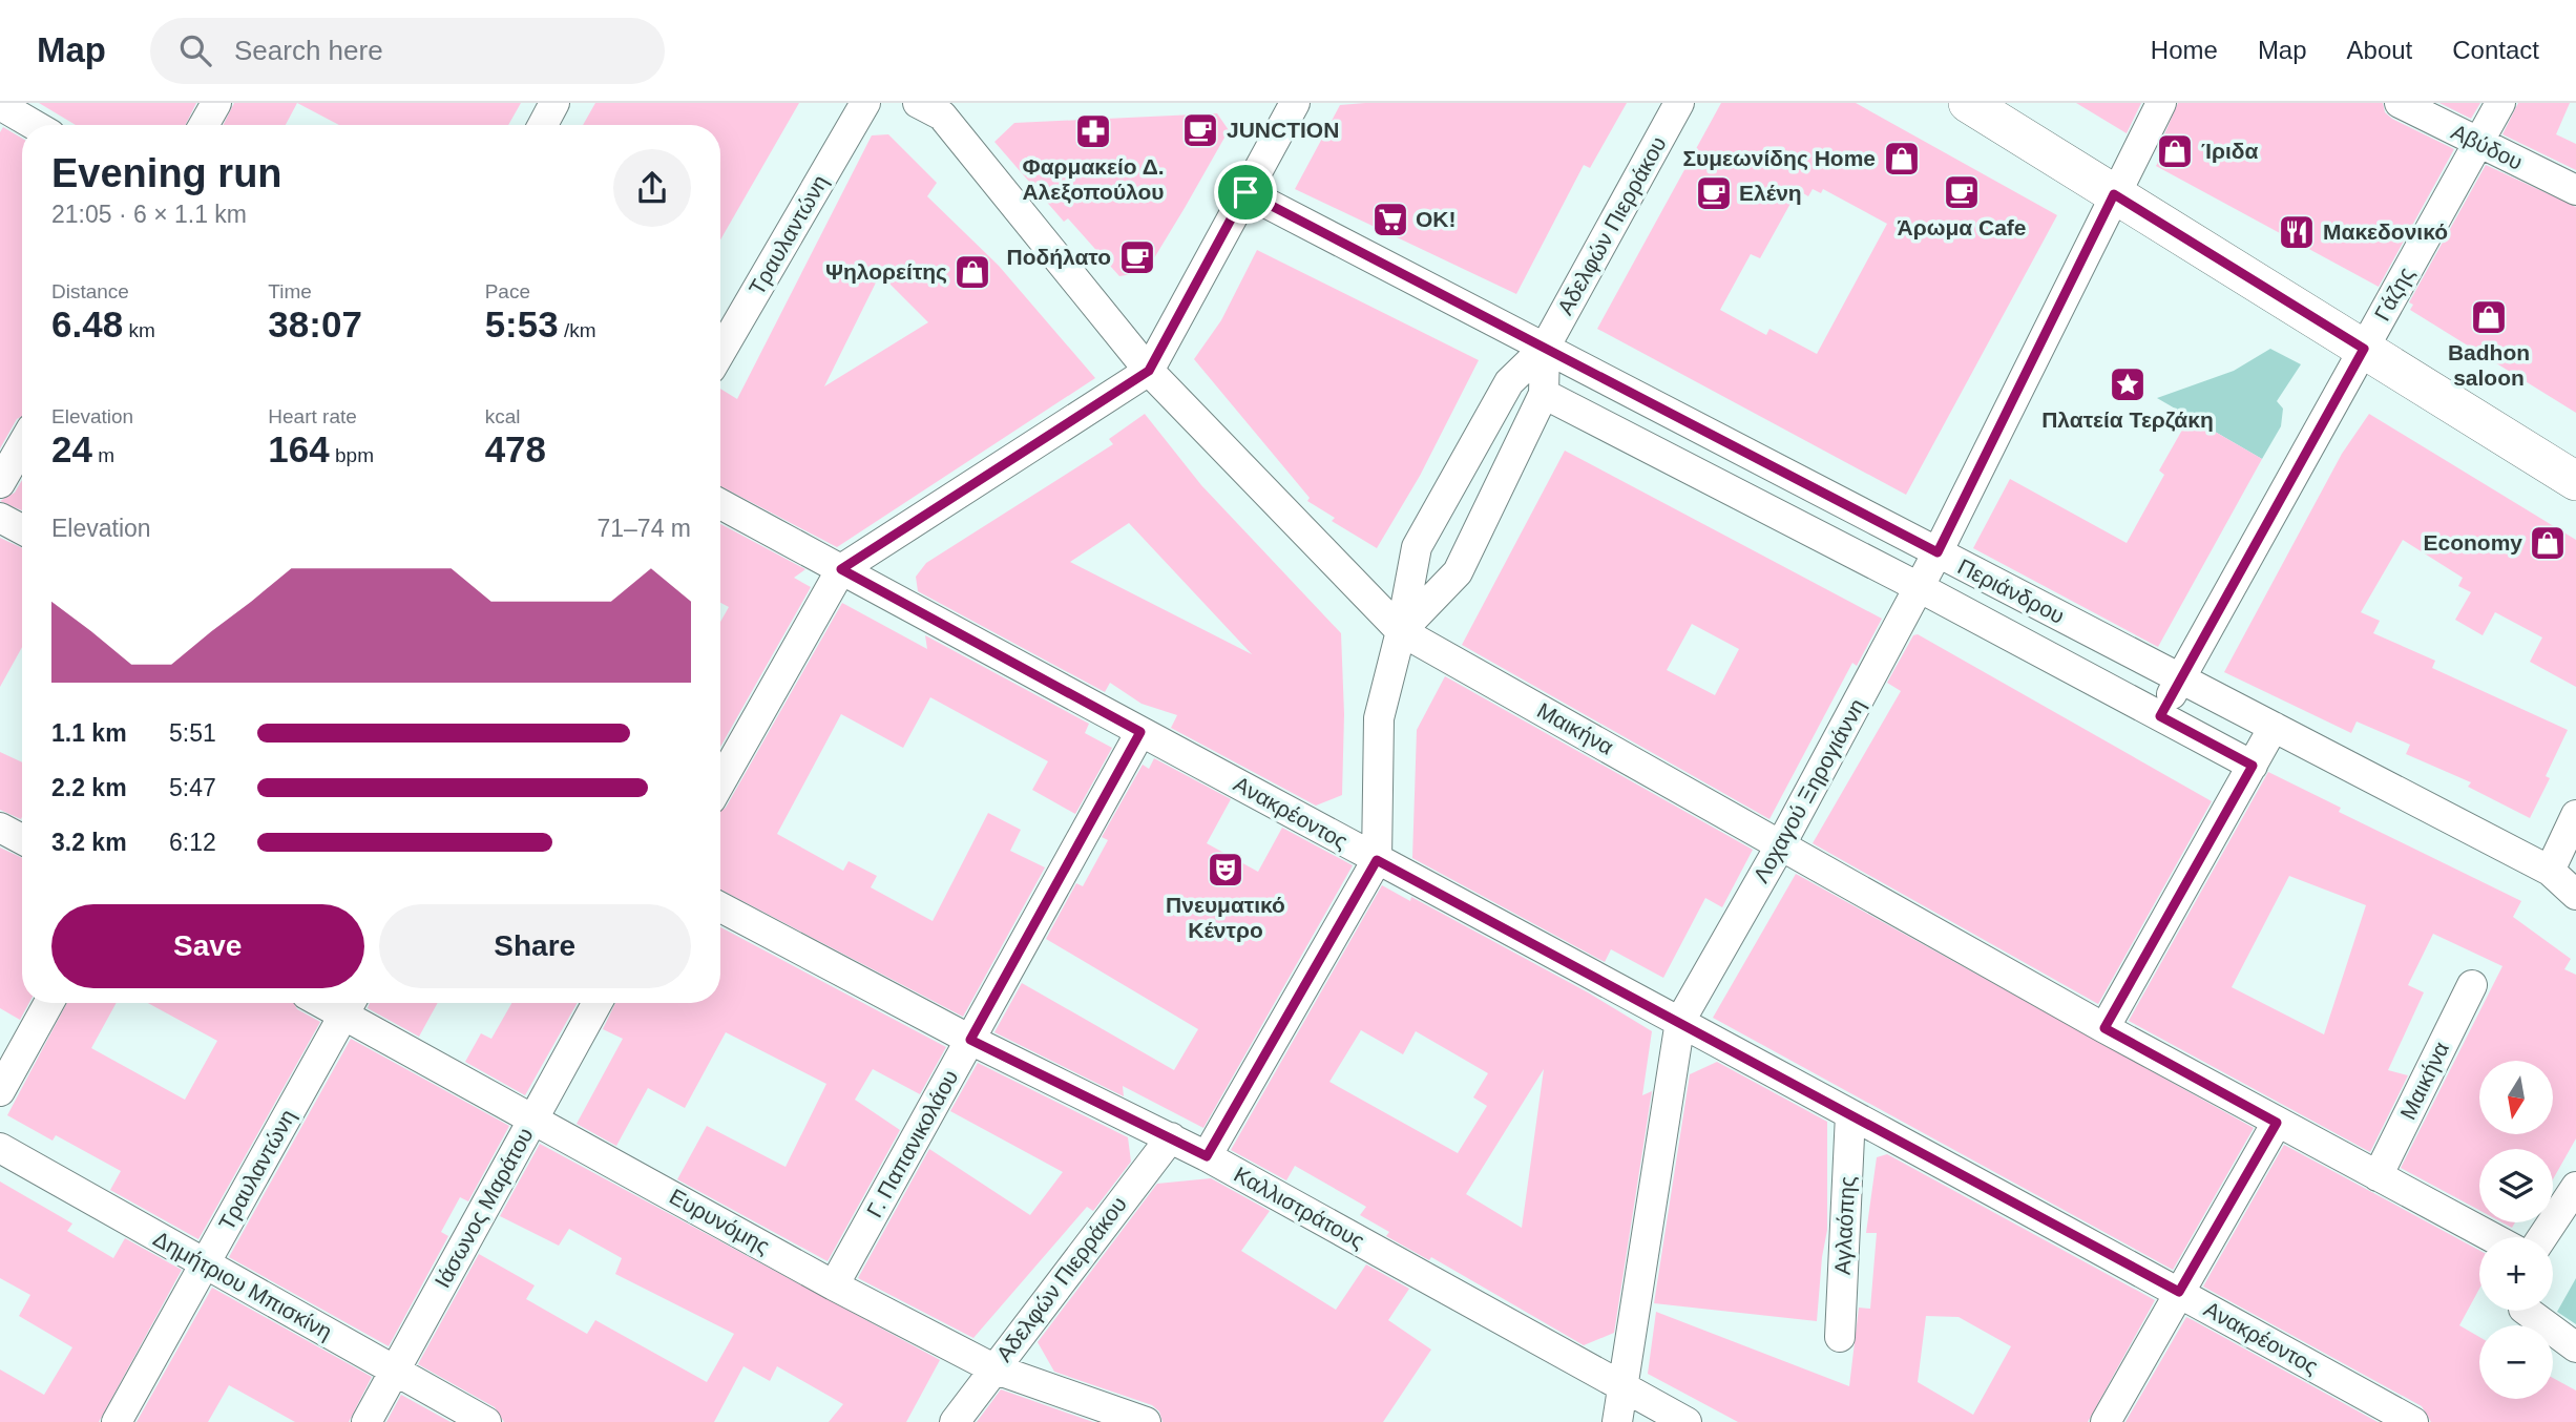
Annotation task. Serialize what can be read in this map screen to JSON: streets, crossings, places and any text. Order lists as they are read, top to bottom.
{
  "streets": {
    "street": [
      "Αβύδου",
      "Αδελφών Πιερράκου",
      "Τραυλαντώνη",
      "Γάζης",
      "Περιάνδρου",
      "Μαικήνα",
      "Λοχαγού Ξηρογιάννη",
      "Ανακρέοντος",
      "Γ. Παπανικολάου",
      "Ιάσωνος Μαράτου",
      "Καλλιστράτους",
      "Ευρυνόμης",
      "Αγλαόπης",
      "Δημήτριου Μπισκίνη"
    ]
  },
  "crossings": [
    ["Αβύδου", "Γάζης"],
    ["Αδελφών Πιερράκου", "Περιάνδρου"],
    ["Αδελφών Πιερράκου", "Μαικήνα"],
    ["Αδελφών Πιερράκου", "Ανακρέοντος"],
    ["Αδελφών Πιερράκου", "Καλλιστράτους"],
    ["Αδελφών Πιερράκου", "Ευρυνόμης"],
    ["Τραυλαντώνη", "Ευρυνόμης"],
    ["Τραυλαντώνη", "Δημήτριου Μπισκίνη"],
    ["Γάζης", "Περιάνδρου"],
    ["Περιάνδρου", "Λοχαγού Ξηρογιάννη"],
    ["Μαικήνα", "Λοχαγού Ξηρογιάννη"],
    ["Λοχαγού Ξηρογιάννη", "Ανακρέοντος"],
    ["Λοχαγού Ξηρογιάννη", "Καλλιστράτους"],
    ["Ανακρέοντος", "Γ. Παπανικολάου"],
    ["Ανακρέοντος", "Αγλαόπης"],
    ["Γ. Παπανικολάου", "Καλλιστράτους"],
    ["Γ. Παπανικολάου", "Ευρυνόμης"],
    ["Ιάσωνος Μαράτου", "Ευρυνόμης"],
    ["Ιάσωνος Μαράτου", "Δημήτριου Μπισκίνη"]
  ],
  "places": {
    "cafe": [
      "JUNCTION",
      "Άρωμα Cafe",
      "Ελένη",
      "Ποδήλατο"
    ],
    "pharmacy": ["Φαρμακείο Δ. Αλεξοπούλου"],
    "shop": [
      "Ίριδα",
      "Συμεωνίδης Home",
      "Ψηλορείτης",
      "Badhon saloon",
      "Economy"
    ],
    "supermarket": ["ΟΚ!"],
    "restaurant": ["Μακεδονικό"],
    "place": ["Πλατεία Τερζάκη"],
    "theatre": ["Πνευματικό Κέντρο"]
  },
  "north": "bottom",
  "page": {
    "header": "Map",
    "search": "Search here",
    "nav": [
      "Home",
      "Map",
      "About",
      "Contact"
    ],
    "heading": ["Evening run", "21:05 · 6 × 1.1 km"],
    "stats": [
      ["Distance", "6.48 km"],
      ["Time", "38:07"],
      ["Pace", "5:53 /km"],
      ["Elevation", "24 m"],
      ["Heart rate", "164 bpm"],
      ["kcal", "478"]
    ],
    "chart": ["Elevation", "71–74 m"],
    "list": [
      {
        "name": "1.1 km",
        "note": "5:51"
      },
      {
        "name": "2.2 km",
        "note": "5:47"
      },
      {
        "name": "3.2 km",
        "note": "6:12"
      }
    ],
    "buttons": ["Save", "Share"],
    "map_buttons": ["+", "−"]
  }
}
